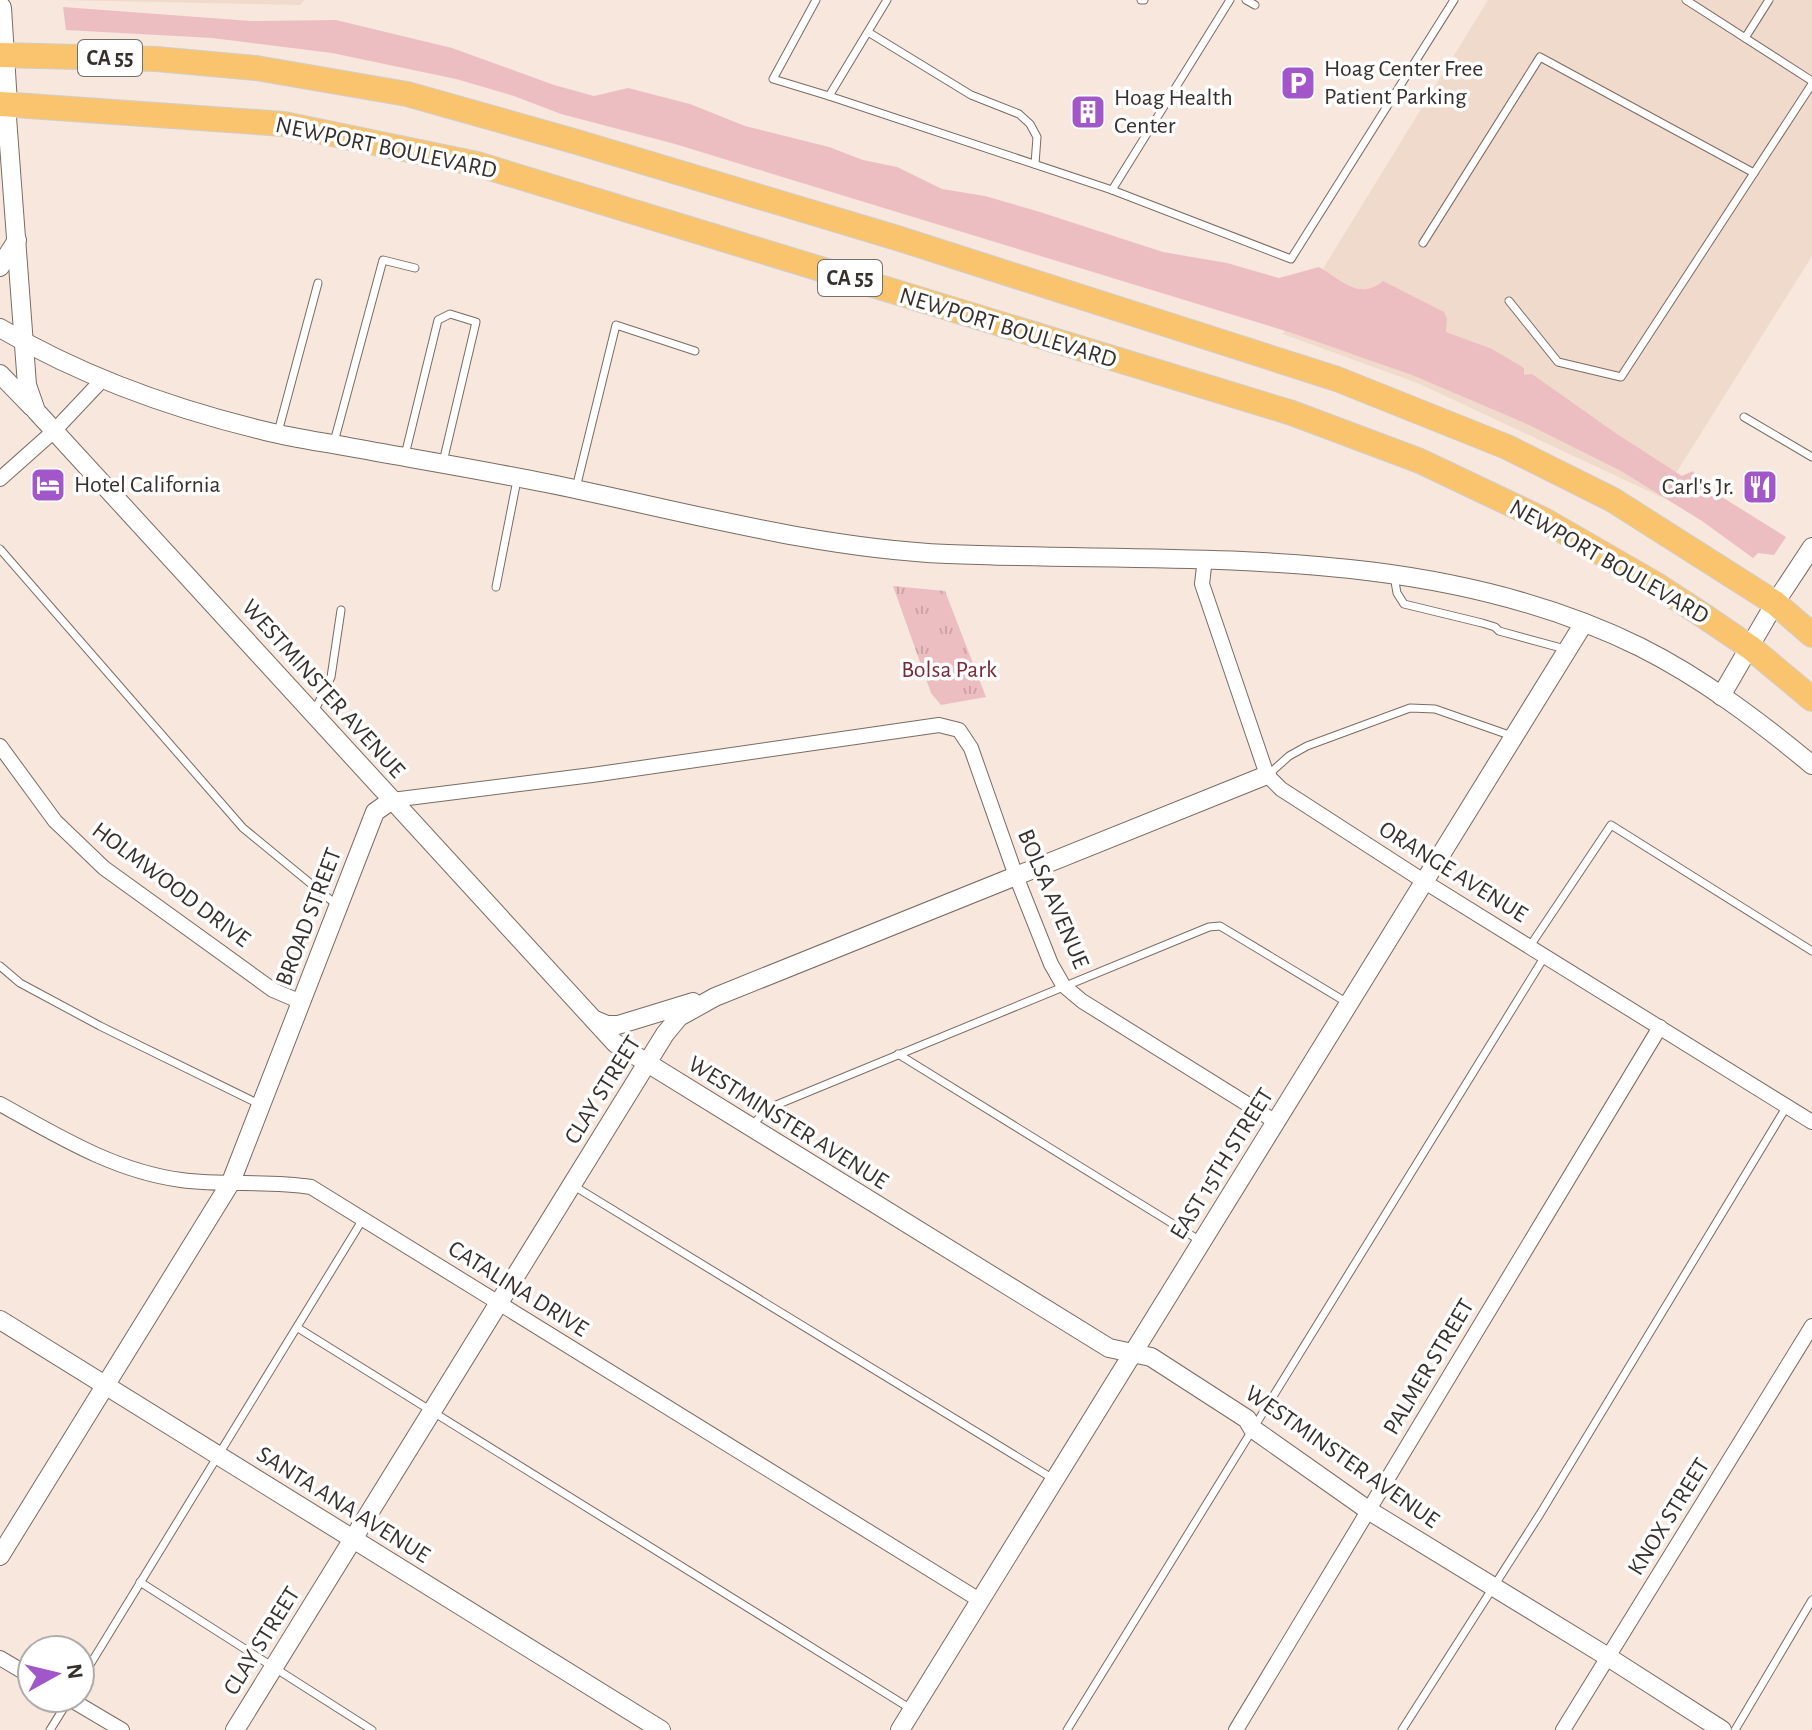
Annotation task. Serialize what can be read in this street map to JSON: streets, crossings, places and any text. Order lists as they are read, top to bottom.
{
  "streets": {
    "highway": ["CA 55", "NEWPORT BOULEVARD"],
    "street": [
      "WESTMINSTER AVENUE",
      "ORANGE AVENUE",
      "HOLMWOOD DRIVE",
      "BOLSA AVENUE",
      "BROAD STREET",
      "CLAY STREET",
      "EAST 15TH STREET",
      "CATALINA DRIVE",
      "PALMER STREET",
      "SANTA ANA AVENUE",
      "KNOX STREET"
    ]
  },
  "crossings": [
    ["NEWPORT BOULEVARD", "WESTMINSTER AVENUE"],
    ["WESTMINSTER AVENUE", "BOLSA AVENUE"],
    ["WESTMINSTER AVENUE", "BROAD STREET"],
    ["WESTMINSTER AVENUE", "CLAY STREET"],
    ["WESTMINSTER AVENUE", "EAST 15TH STREET"],
    ["WESTMINSTER AVENUE", "PALMER STREET"],
    ["WESTMINSTER AVENUE", "KNOX STREET"],
    ["ORANGE AVENUE", "CLAY STREET"],
    ["ORANGE AVENUE", "EAST 15TH STREET"],
    ["ORANGE AVENUE", "PALMER STREET"],
    ["HOLMWOOD DRIVE", "BROAD STREET"],
    ["BOLSA AVENUE", "BROAD STREET"],
    ["BOLSA AVENUE", "CLAY STREET"],
    ["BOLSA AVENUE", "EAST 15TH STREET"],
    ["BROAD STREET", "CATALINA DRIVE"],
    ["BROAD STREET", "SANTA ANA AVENUE"],
    ["CLAY STREET", "CATALINA DRIVE"],
    ["CLAY STREET", "SANTA ANA AVENUE"],
    ["EAST 15TH STREET", "CATALINA DRIVE"]
  ],
  "parks": ["Bolsa Park"],
  "places": {
    "parking": ["Hoag Center Free Patient Parking"],
    "building": ["Hoag Health Center"],
    "hotel": ["Hotel California"],
    "restaurant": ["Carl's Jr."]
  },
  "north": "right"
}
